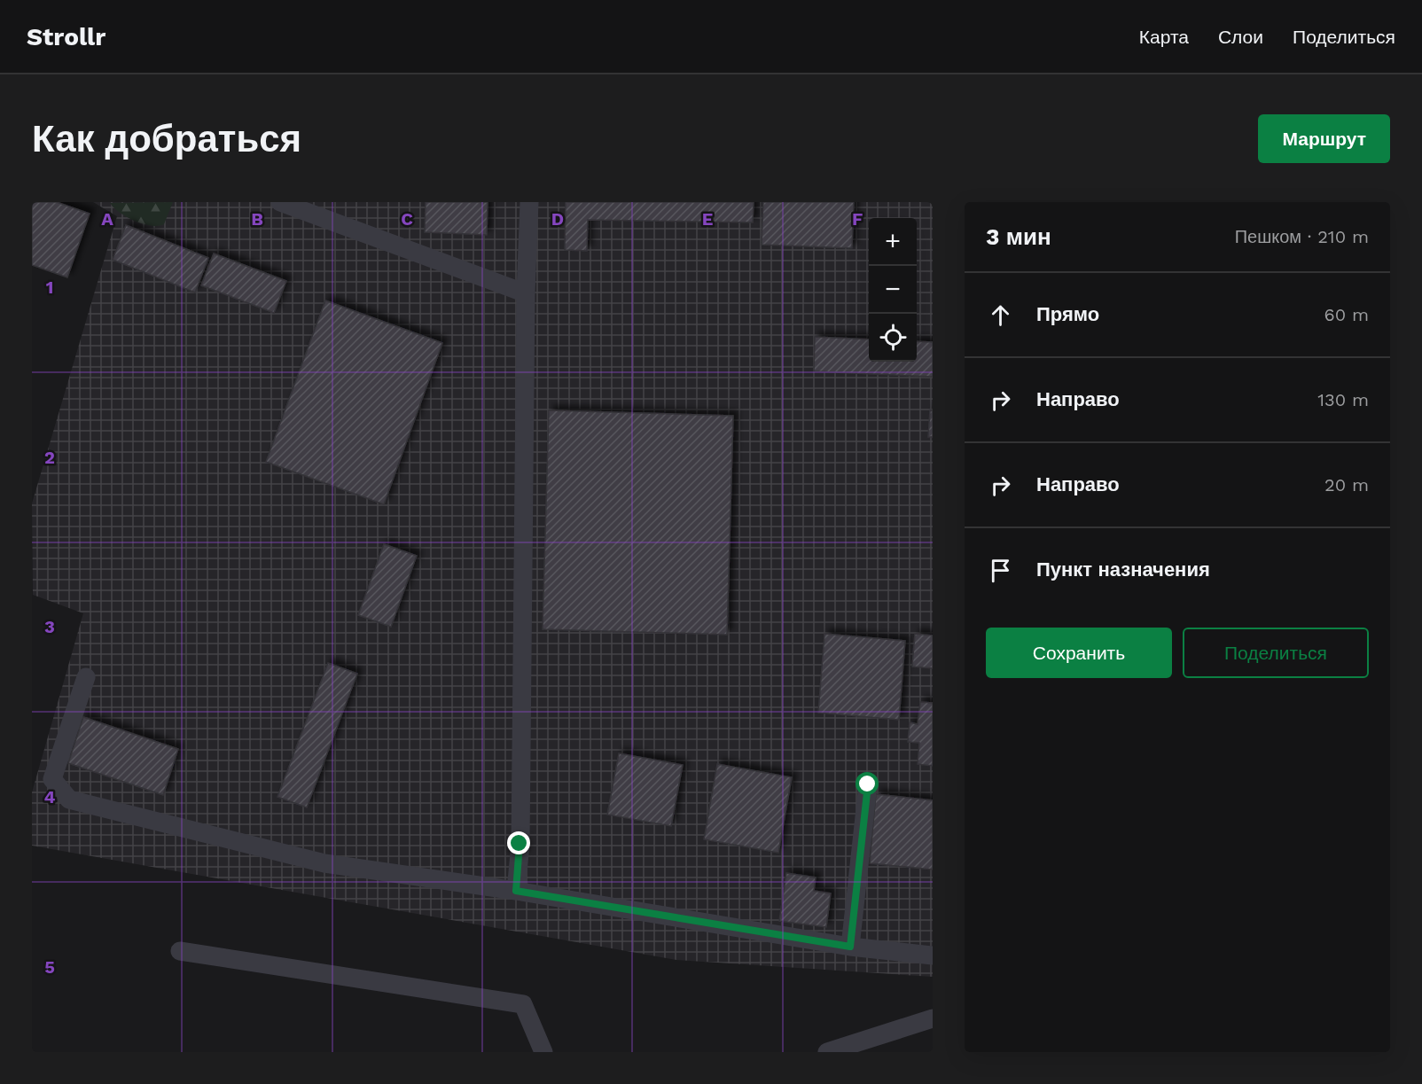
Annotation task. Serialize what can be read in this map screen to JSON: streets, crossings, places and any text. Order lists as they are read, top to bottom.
{
  "page": {
    "header": "Strollr",
    "nav": ["Карта", "Слои", "Поделиться"],
    "buttons": [
      "Маршрут",
      ["Сохранить", "Поделиться"]
    ],
    "title": "Как добраться",
    "heading": ["3 мин", "Пешком · 210 m"],
    "map_buttons": ["+", "−"],
    "list": [
      ["Прямо", "60 m"],
      ["Направо", "130 m"],
      ["Направо", "20 m"],
      "Пункт назначения"
    ]
  },
  "grid": {
    "columns": [
      "A",
      "B",
      "C",
      "D",
      "E",
      "F"
    ],
    "rows": [
      "1",
      "2",
      "3",
      "4",
      "5"
    ]
  }
}
